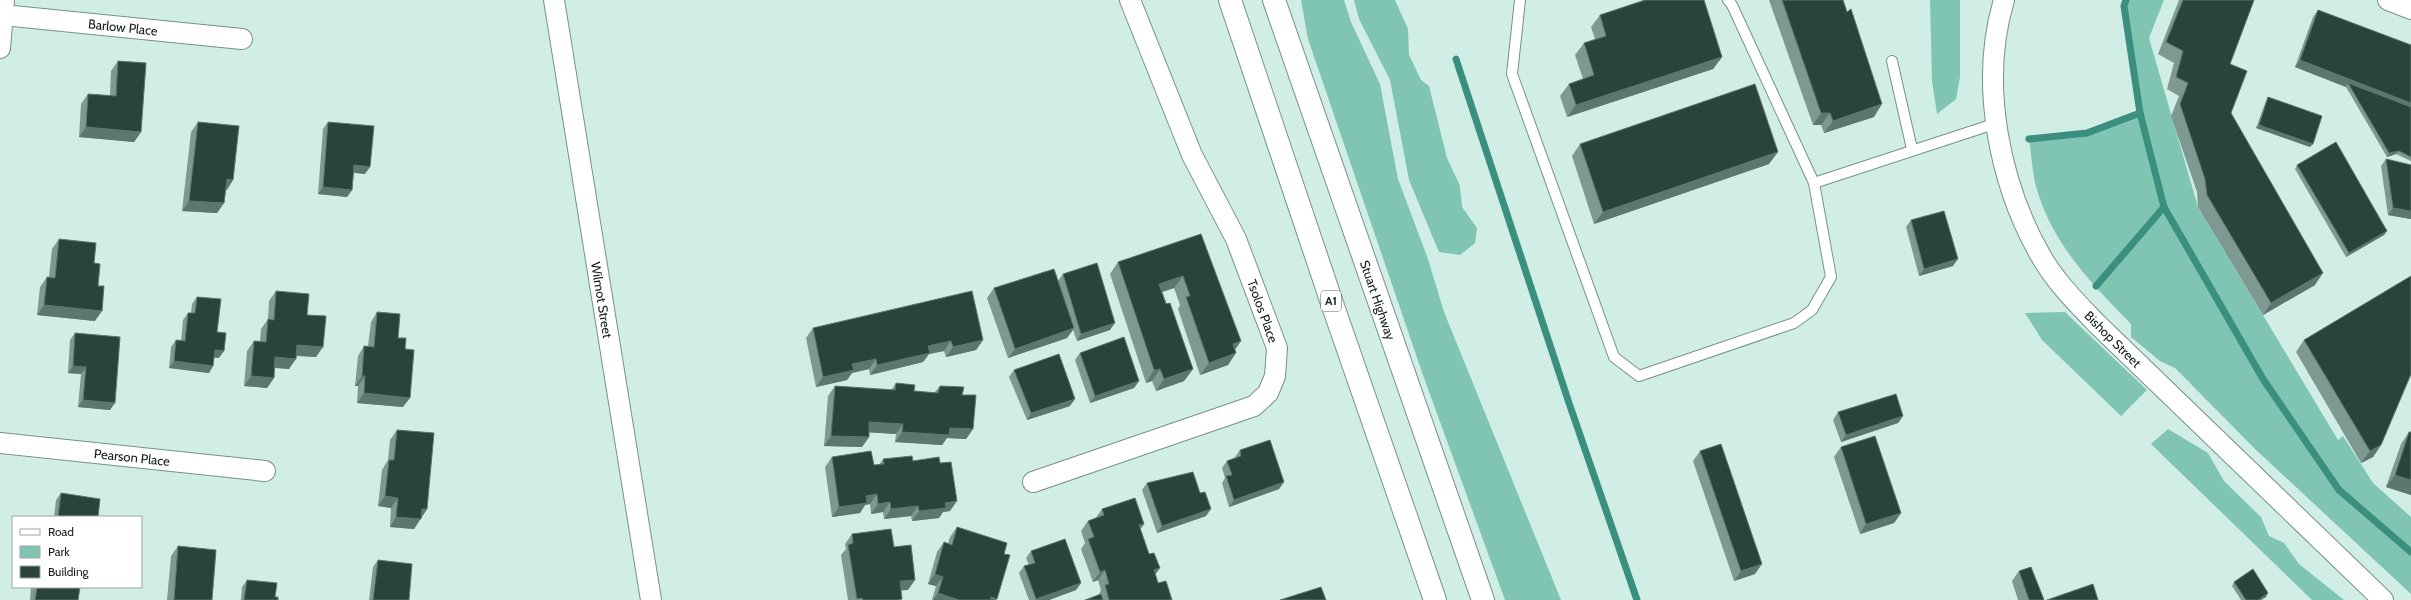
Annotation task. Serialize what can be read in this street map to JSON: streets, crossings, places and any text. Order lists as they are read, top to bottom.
{
  "streets": {
    "highway": ["Stuart Highway", "A1"],
    "street": [
      "Barlow Place",
      "Wilmot Street",
      "Tsolos Place",
      "Bishop Street",
      "Pearson Place"
    ]
  },
  "legend": ["Road", "Park", "Building"]
}
